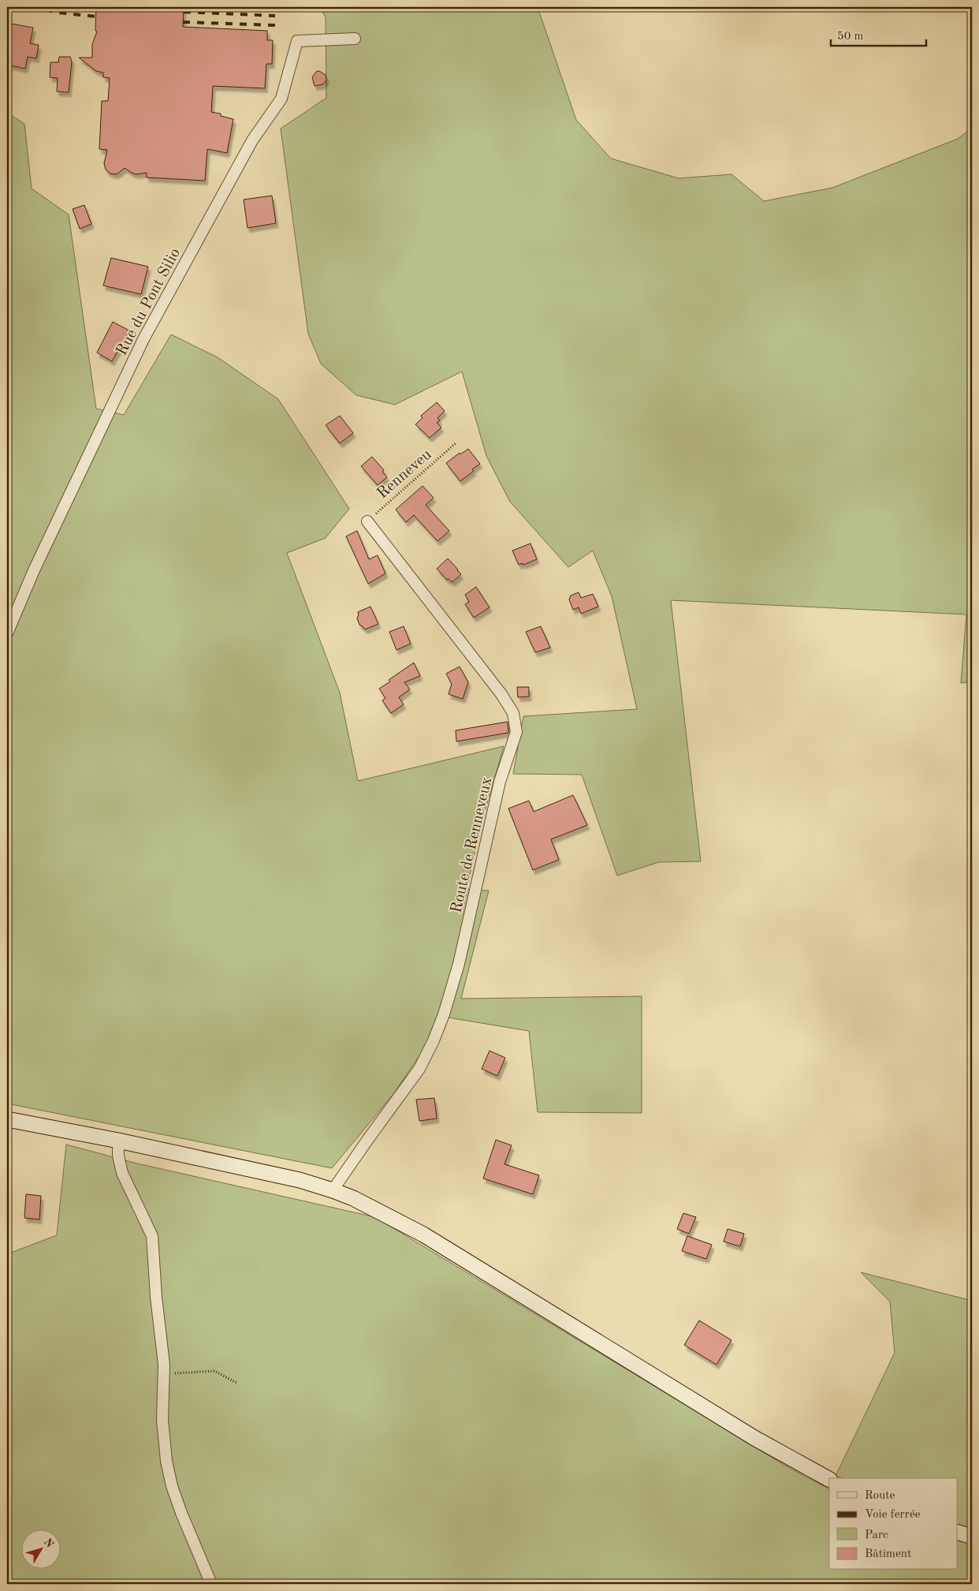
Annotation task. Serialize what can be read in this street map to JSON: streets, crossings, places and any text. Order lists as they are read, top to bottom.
{
  "streets": {
    "street": ["Rue du Pont Silio", "Route de Renneveux"],
    "path": ["Renneveu"]
  },
  "crossings": [
    ["Renneveu", "Route de Renneveux"]
  ],
  "legend": [
    "Route",
    "Voie ferrée",
    "Parc",
    "Bâtiment"
  ],
  "scale_bar": "50 m",
  "north": "top right"
}
